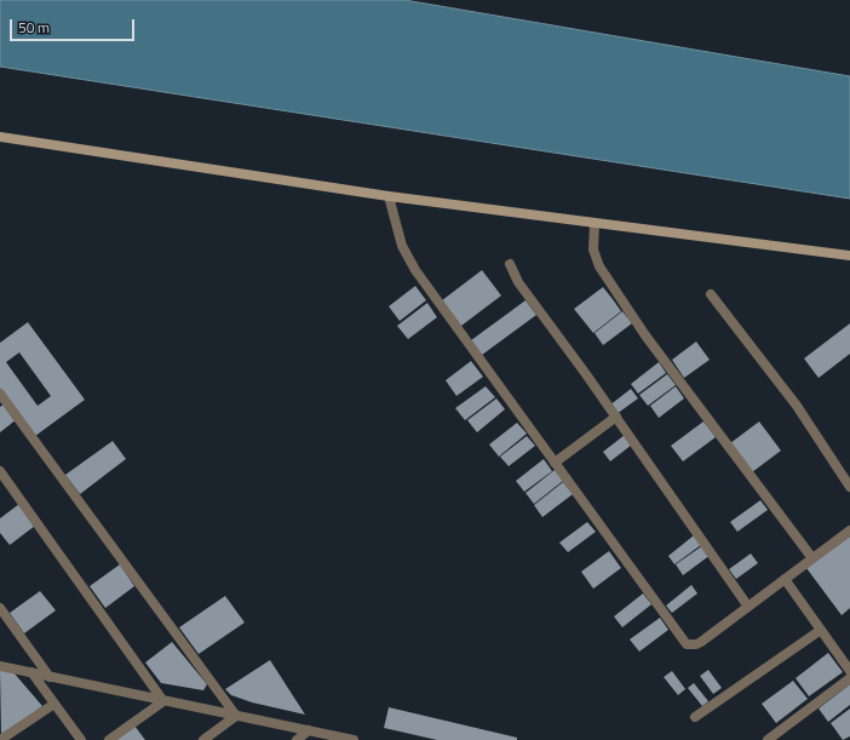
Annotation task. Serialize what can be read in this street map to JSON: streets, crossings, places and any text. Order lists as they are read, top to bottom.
{
  "scale_bar": "50 m"
}
